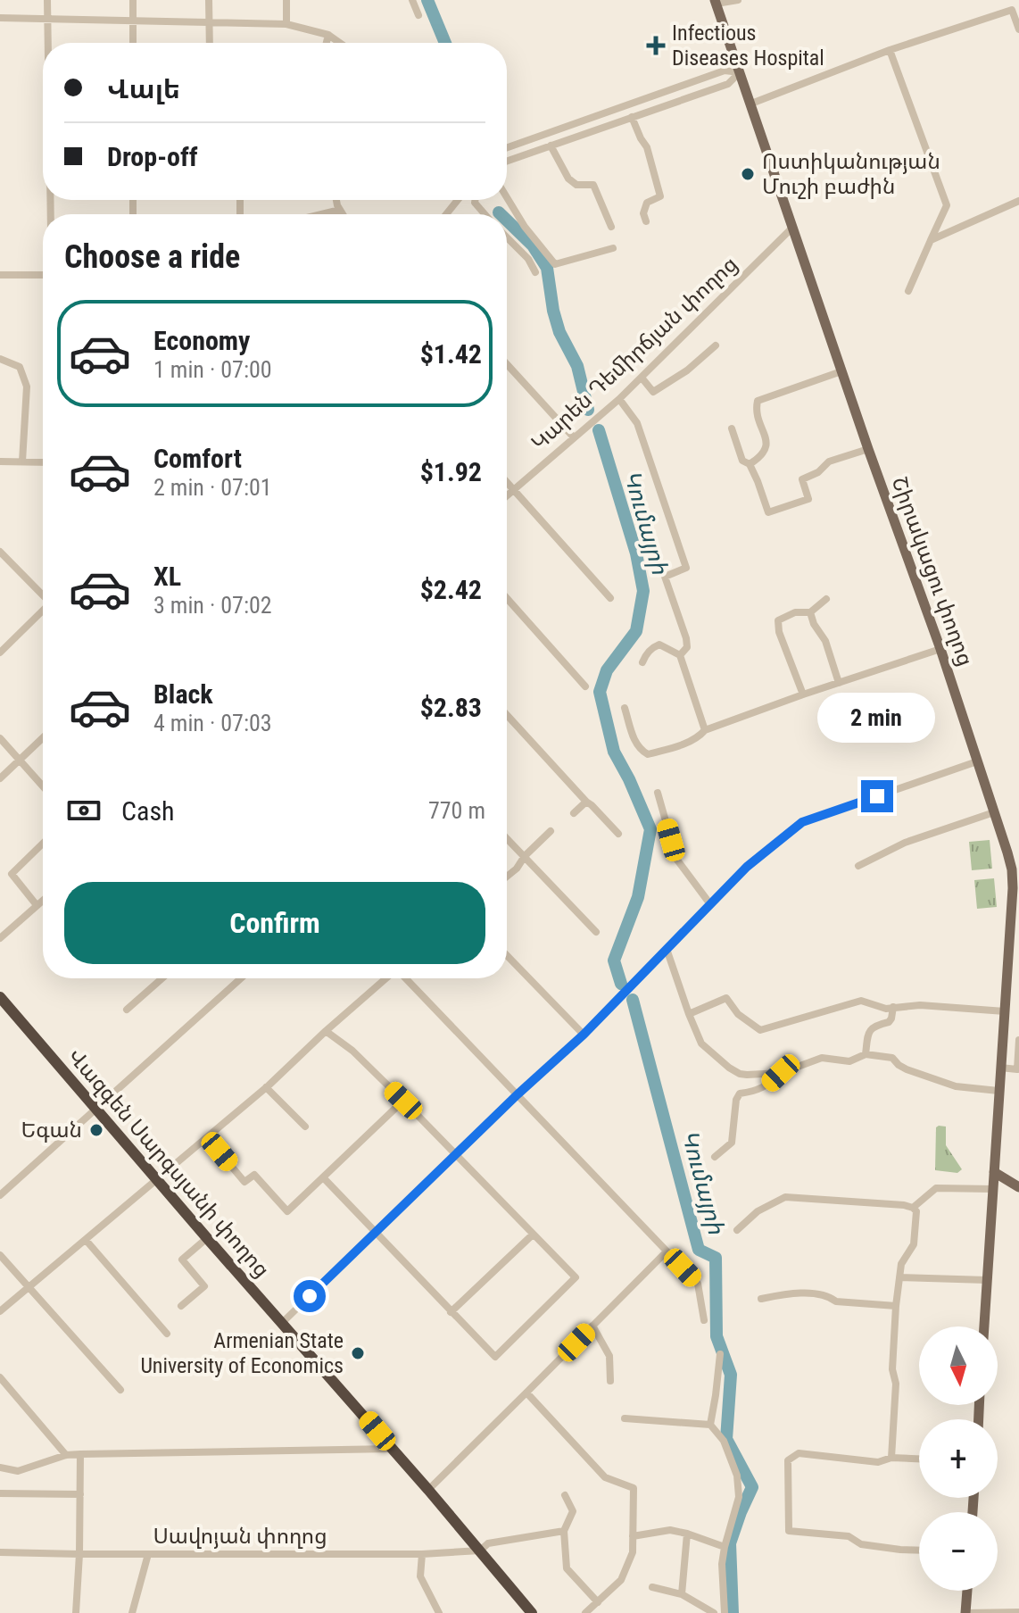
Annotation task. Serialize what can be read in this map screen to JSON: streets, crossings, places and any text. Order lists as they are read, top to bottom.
{
  "streets": {
    "highway": ["Վազգեն Սարգսյանի փողոց"],
    "main road": ["Շիրակացու փողոց"],
    "street": ["Կարեն Դեմիրճյան փողոց", "Սավոյան փողոց"]
  },
  "crossings": [
    ["Կարեն Դեմիրճյան փողոց", "Շիրակացու փողոց"],
    ["Վազգեն Սարգսյանի փողոց", "Սավոյան փողոց"]
  ],
  "water": ["Կումայրի"],
  "places": {
    "health": ["Infectious Diseases Hospital"],
    "other": ["Ոստիկանության Մուշի բաժին", "Եգան", "Armenian State University of Economics"]
  },
  "north": "bottom",
  "page": {
    "banner": ["Վալե", "Drop-off"],
    "heading": "Choose a ride",
    "list": [
      {
        "name": "Economy",
        "note": "1 min · 07:00",
        "value": "$1.42"
      },
      {
        "name": "Comfort",
        "note": "2 min · 07:01",
        "value": "$1.92"
      },
      {
        "name": "XL",
        "note": "3 min · 07:02",
        "value": "$2.42"
      },
      {
        "name": "Black",
        "note": "4 min · 07:03",
        "value": "$2.83"
      }
    ],
    "bubble": "2 min",
    "pay": ["Cash", "770 m"],
    "buttons": "Confirm",
    "map_buttons": ["+", "−"]
  }
}
